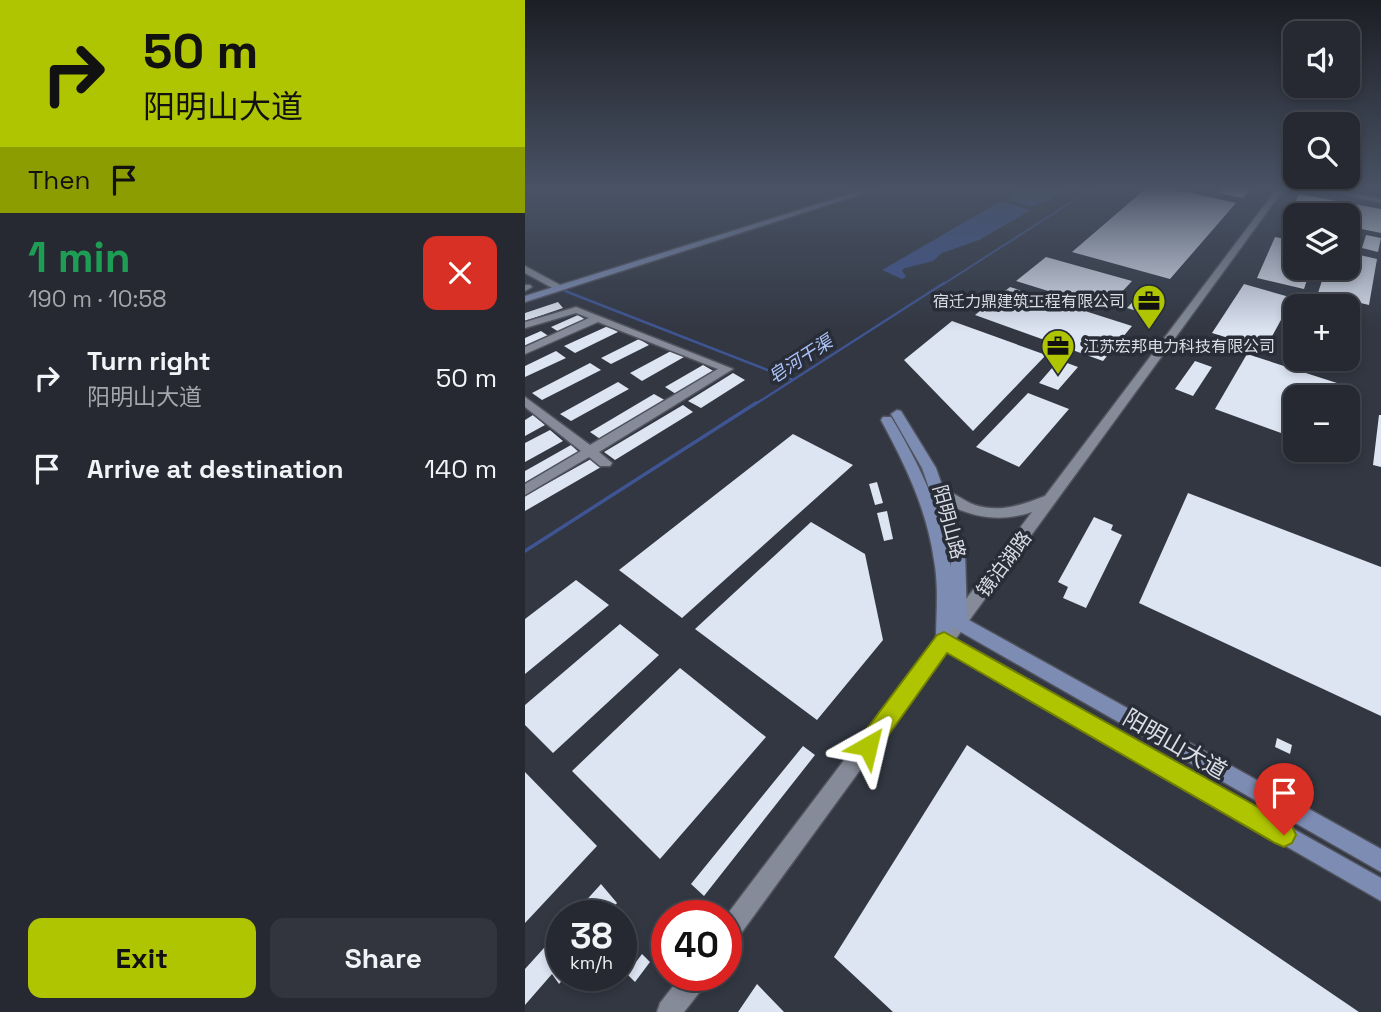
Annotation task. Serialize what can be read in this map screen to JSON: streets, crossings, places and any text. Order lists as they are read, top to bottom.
{
  "streets": {
    "main road": ["阳明山路", "阳明山大道"],
    "street": ["镜泊湖路"]
  },
  "crossings": [
    ["阳明山路", "镜泊湖路"],
    ["阳明山路", "阳明山大道"],
    ["镜泊湖路", "阳明山大道"]
  ],
  "water": ["皂河干渠"],
  "places": {
    "office": ["宿迁力鼎建筑工程有限公司", "江苏宏邦电力科技有限公司"]
  },
  "page": {
    "turn": ["50 m", "阳明山大道"],
    "map_buttons": ["+", "−"],
    "then": "Then",
    "heading": ["1 min", "190 m · 10:58"],
    "list": [
      {
        "name": "Turn right",
        "note": "阳明山大道",
        "value": "50 m"
      },
      {
        "name": "Arrive at destination",
        "value": "140 m"
      }
    ],
    "speed": "38 km/h",
    "limit": "40",
    "buttons": ["Exit", "Share"]
  }
}
